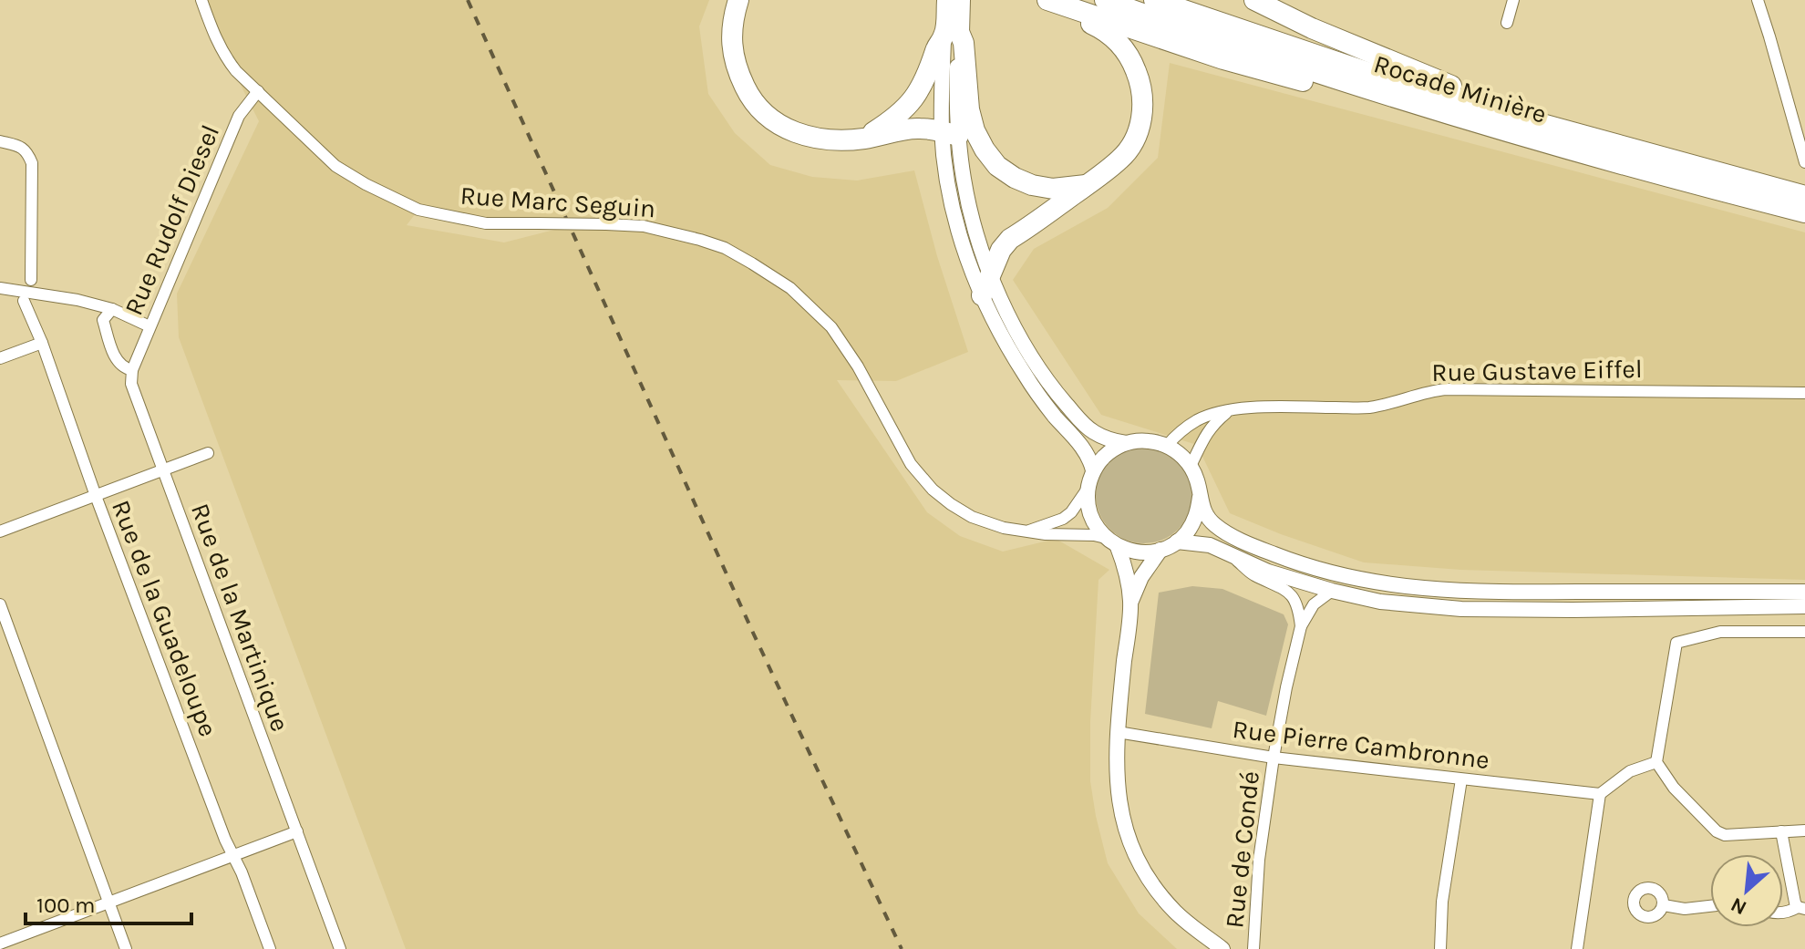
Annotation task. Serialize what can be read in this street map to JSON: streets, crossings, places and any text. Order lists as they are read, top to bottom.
{
  "streets": {
    "highway": ["Rocade Minière"],
    "street": [
      "Rue Marc Seguin",
      "Rue Rudolf Diesel",
      "Rue Gustave Eiffel",
      "Rue de la Martinique",
      "Rue de la Guadeloupe",
      "Rue Pierre Cambronne",
      "Rue de Condé"
    ]
  },
  "crossings": [
    ["Rue Marc Seguin", "Rue Rudolf Diesel"],
    ["Rue Marc Seguin", "Rue Gustave Eiffel"],
    ["Rue Rudolf Diesel", "Rue de la Martinique"],
    ["Rue Pierre Cambronne", "Rue de Condé"]
  ],
  "scale_bar": "100 m",
  "north": "bottom left"
}
